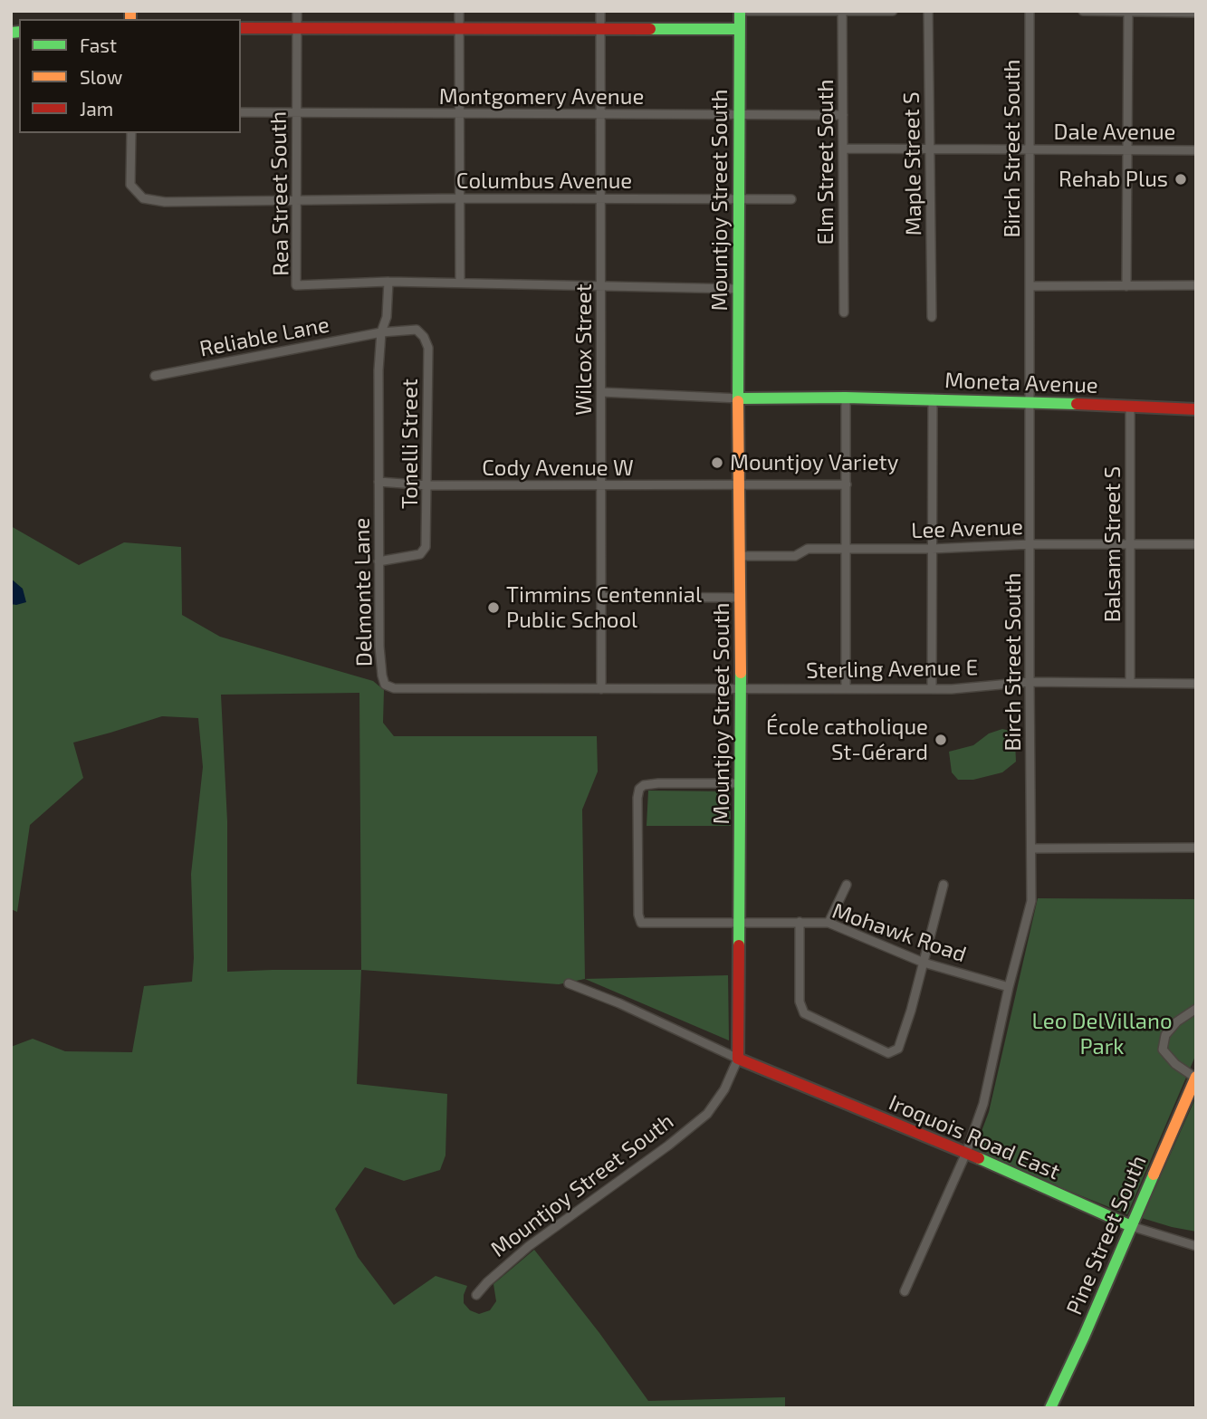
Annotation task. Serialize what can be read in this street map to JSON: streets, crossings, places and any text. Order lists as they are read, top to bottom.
{
  "streets": {
    "street": [
      "Montgomery Avenue",
      "Dale Avenue",
      "Birch Street South",
      "Elm Street South",
      "Maple Street S",
      "Columbus Avenue",
      "Rea Street South",
      "Mountjoy Street South",
      "Reliable Lane",
      "Wilcox Street",
      "Moneta Avenue",
      "Tonelli Street",
      "Cody Avenue W",
      "Lee Avenue",
      "Balsam Street S",
      "Delmonte Lane",
      "Sterling Avenue E",
      "Mohawk Road",
      "Iroquois Road East",
      "Pine Street South"
    ]
  },
  "crossings": [
    ["Montgomery Avenue", "Elm Street South"],
    ["Montgomery Avenue", "Rea Street South"],
    ["Montgomery Avenue", "Mountjoy Street South"],
    ["Montgomery Avenue", "Wilcox Street"],
    ["Dale Avenue", "Birch Street South"],
    ["Dale Avenue", "Elm Street South"],
    ["Dale Avenue", "Maple Street S"],
    ["Birch Street South", "Moneta Avenue"],
    ["Birch Street South", "Lee Avenue"],
    ["Birch Street South", "Sterling Avenue E"],
    ["Birch Street South", "Mohawk Road"],
    ["Birch Street South", "Iroquois Road East"],
    ["Columbus Avenue", "Rea Street South"],
    ["Columbus Avenue", "Mountjoy Street South"],
    ["Columbus Avenue", "Wilcox Street"],
    ["Rea Street South", "Delmonte Lane"],
    ["Mountjoy Street South", "Moneta Avenue"],
    ["Mountjoy Street South", "Cody Avenue W"],
    ["Mountjoy Street South", "Lee Avenue"],
    ["Mountjoy Street South", "Sterling Avenue E"],
    ["Mountjoy Street South", "Mohawk Road"],
    ["Mountjoy Street South", "Iroquois Road East"],
    ["Reliable Lane", "Tonelli Street"],
    ["Reliable Lane", "Delmonte Lane"],
    ["Wilcox Street", "Cody Avenue W"],
    ["Wilcox Street", "Delmonte Lane"],
    ["Wilcox Street", "Sterling Avenue E"],
    ["Moneta Avenue", "Balsam Street S"],
    ["Tonelli Street", "Cody Avenue W"],
    ["Tonelli Street", "Delmonte Lane"],
    ["Cody Avenue W", "Delmonte Lane"],
    ["Lee Avenue", "Balsam Street S"],
    ["Balsam Street S", "Sterling Avenue E"],
    ["Delmonte Lane", "Sterling Avenue E"],
    ["Iroquois Road East", "Pine Street South"]
  ],
  "parks": ["Leo DelVillano Park"],
  "places": [
    "Rehab Plus",
    "Mountjoy Variety",
    "Timmins Centennial Public School",
    "École catholique St-Gérard"
  ],
  "legend": ["Fast", "Slow", "Jam"]
}
